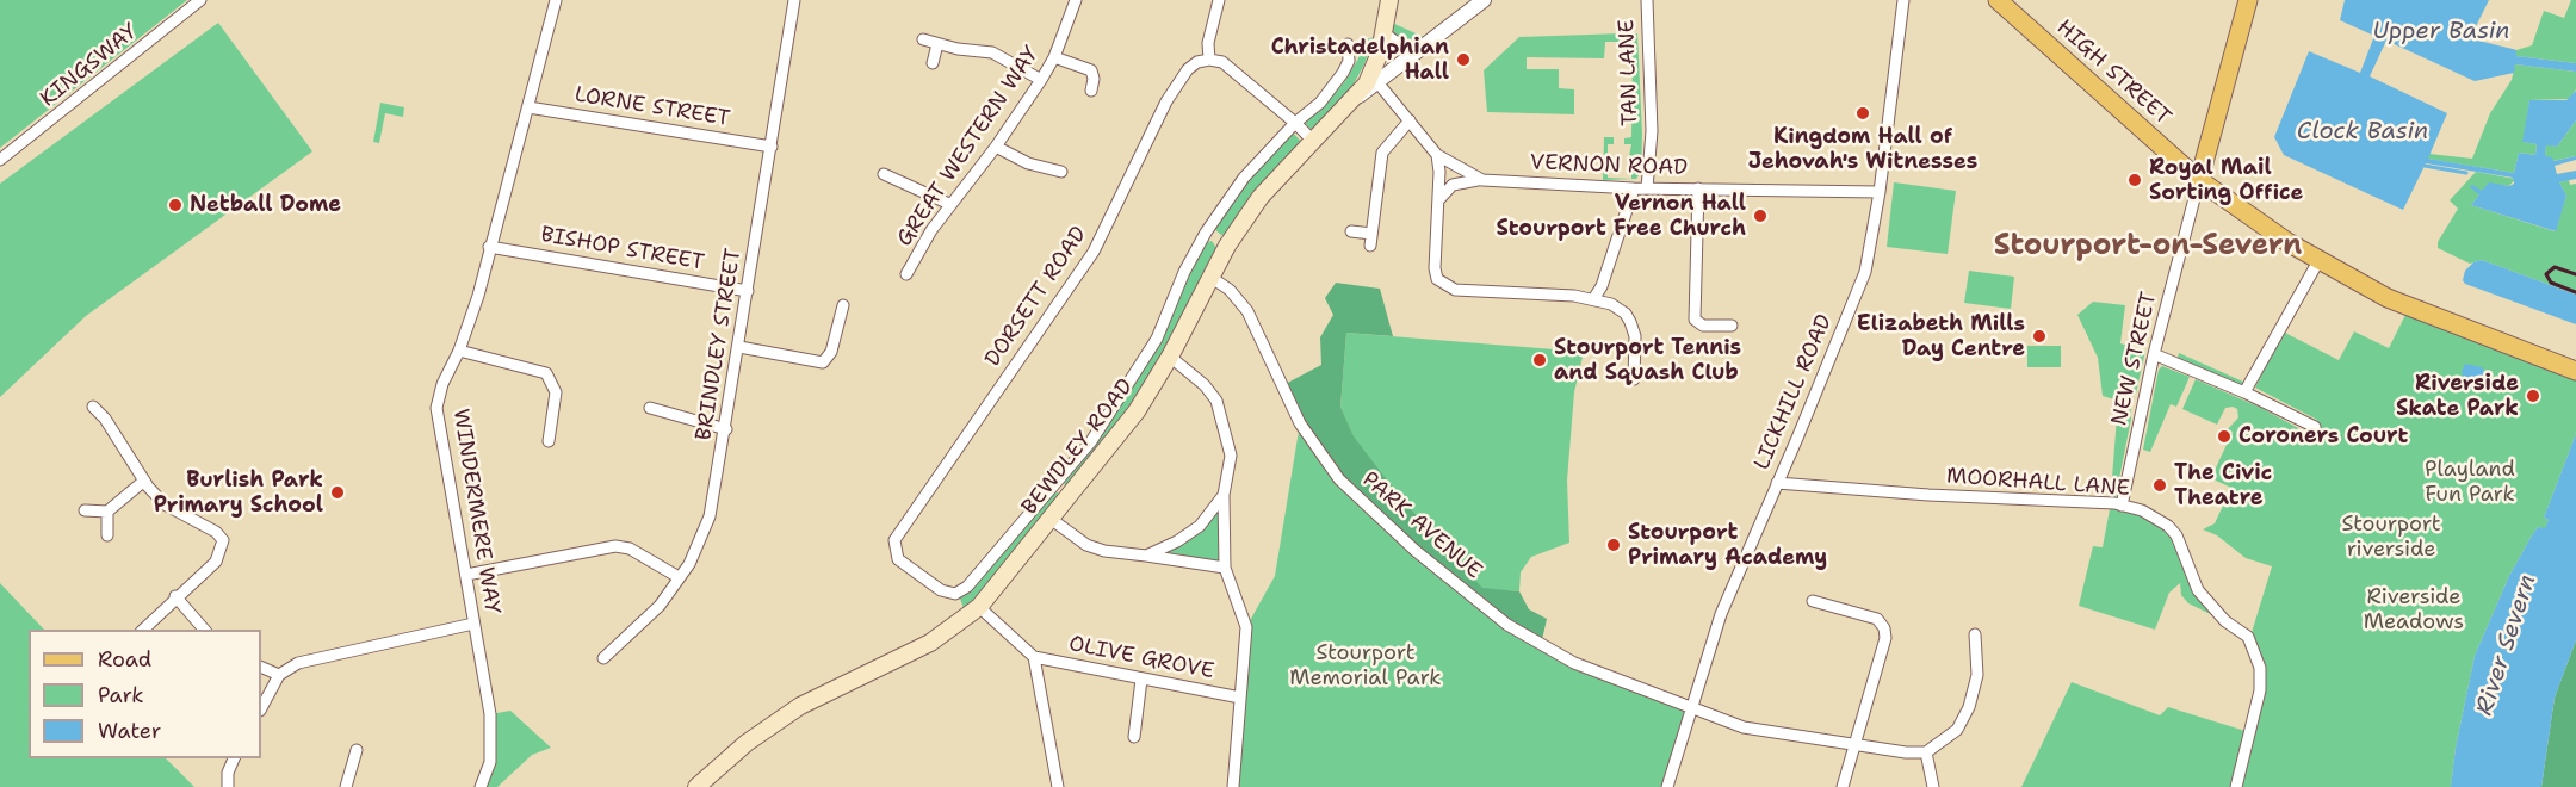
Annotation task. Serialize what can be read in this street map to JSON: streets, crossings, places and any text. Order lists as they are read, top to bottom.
{
  "streets": {
    "main road": ["HIGH STREET", "BEWDLEY ROAD"],
    "street": [
      "KINGSWAY",
      "TAN LANE",
      "LORNE STREET",
      "GREAT WESTERN WAY",
      "VERNON ROAD",
      "BISHOP STREET",
      "DORSETT ROAD",
      "BRINDLEY STREET",
      "NEW STREET",
      "LICKHILL ROAD",
      "MOORHALL LANE",
      "WINDERMERE WAY",
      "PARK AVENUE",
      "OLIVE GROVE"
    ]
  },
  "crossings": [
    ["TAN LANE", "VERNON ROAD"],
    ["HIGH STREET", "NEW STREET"],
    ["LORNE STREET", "BRINDLEY STREET"],
    ["LORNE STREET", "WINDERMERE WAY"],
    ["VERNON ROAD", "LICKHILL ROAD"],
    ["VERNON ROAD", "BEWDLEY ROAD"],
    ["BISHOP STREET", "BRINDLEY STREET"],
    ["BISHOP STREET", "WINDERMERE WAY"],
    ["DORSETT ROAD", "BEWDLEY ROAD"],
    ["NEW STREET", "MOORHALL LANE"],
    ["LICKHILL ROAD", "MOORHALL LANE"],
    ["LICKHILL ROAD", "PARK AVENUE"],
    ["BEWDLEY ROAD", "PARK AVENUE"]
  ],
  "districts": ["Stourport-on-Severn"],
  "water": ["Upper Basin", "Clock Basin", "River Severn"],
  "parks": [
    "Playland Fun Park",
    "Stourport riverside",
    "Riverside Meadows",
    "Stourport Memorial Park"
  ],
  "places": [
    "Christadelphian Hall",
    "Kingdom Hall of Jehovah's Witnesses",
    "Royal Mail Sorting Office",
    "Netball Dome",
    "Vernon Hall Stourport Free Church",
    "Elizabeth Mills Day Centre",
    "Stourport Tennis and Squash Club",
    "Riverside Skate Park",
    "Coroners Court",
    "The Civic Theatre",
    "Burlish Park Primary School",
    "Stourport Primary Academy"
  ],
  "legend": ["Road", "Park", "Water"]
}
